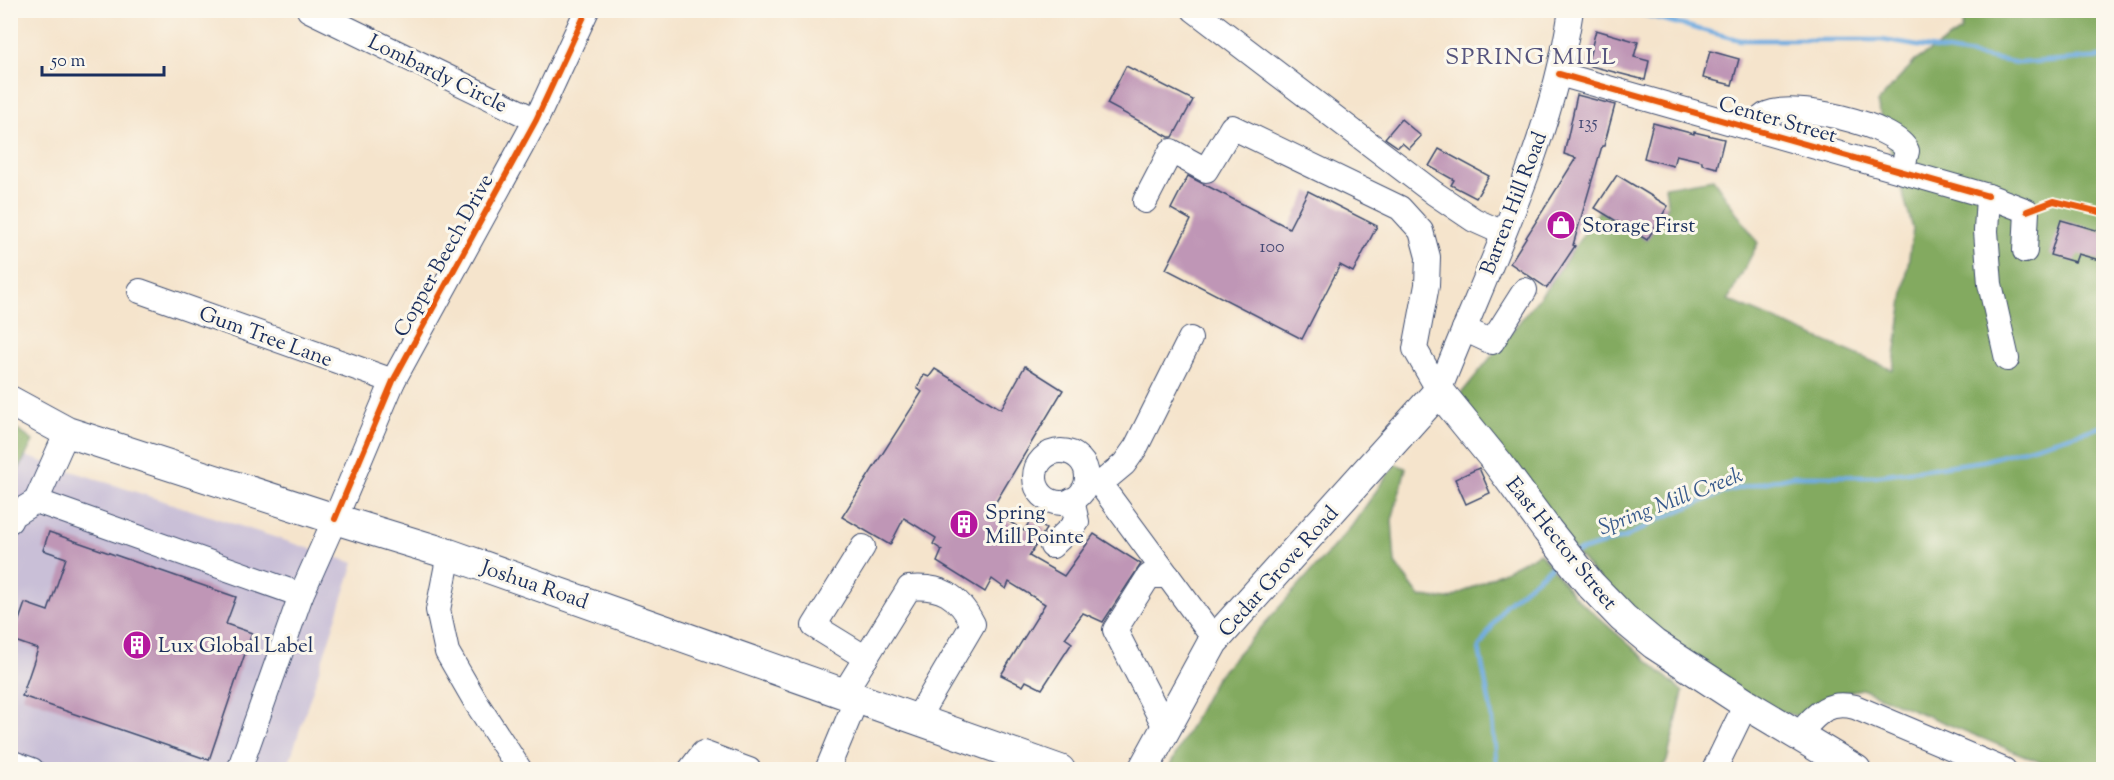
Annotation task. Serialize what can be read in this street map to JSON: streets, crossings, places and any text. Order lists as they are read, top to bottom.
{
  "streets": {
    "main road": ["East Hector Street", "Cedar Grove Road", "Joshua Road"],
    "street": [
      "Lombardy Circle",
      "Center Street",
      "Barren Hill Road",
      "Copper Beech Drive",
      "Gum Tree Lane"
    ]
  },
  "crossings": [
    ["Lombardy Circle", "Copper Beech Drive"],
    ["Center Street", "Barren Hill Road"],
    ["Barren Hill Road", "East Hector Street"],
    ["Barren Hill Road", "Cedar Grove Road"],
    ["Copper Beech Drive", "Gum Tree Lane"],
    ["Copper Beech Drive", "Joshua Road"],
    ["East Hector Street", "Cedar Grove Road"]
  ],
  "districts": ["SPRING MILL"],
  "water": ["Spring Mill Creek"],
  "places": {
    "shop": ["Storage First"],
    "building": ["Spring Mill Pointe", "Lux Global Label"]
  },
  "house_numbers": ["135", "100"],
  "scale_bar": "50 m"
}
